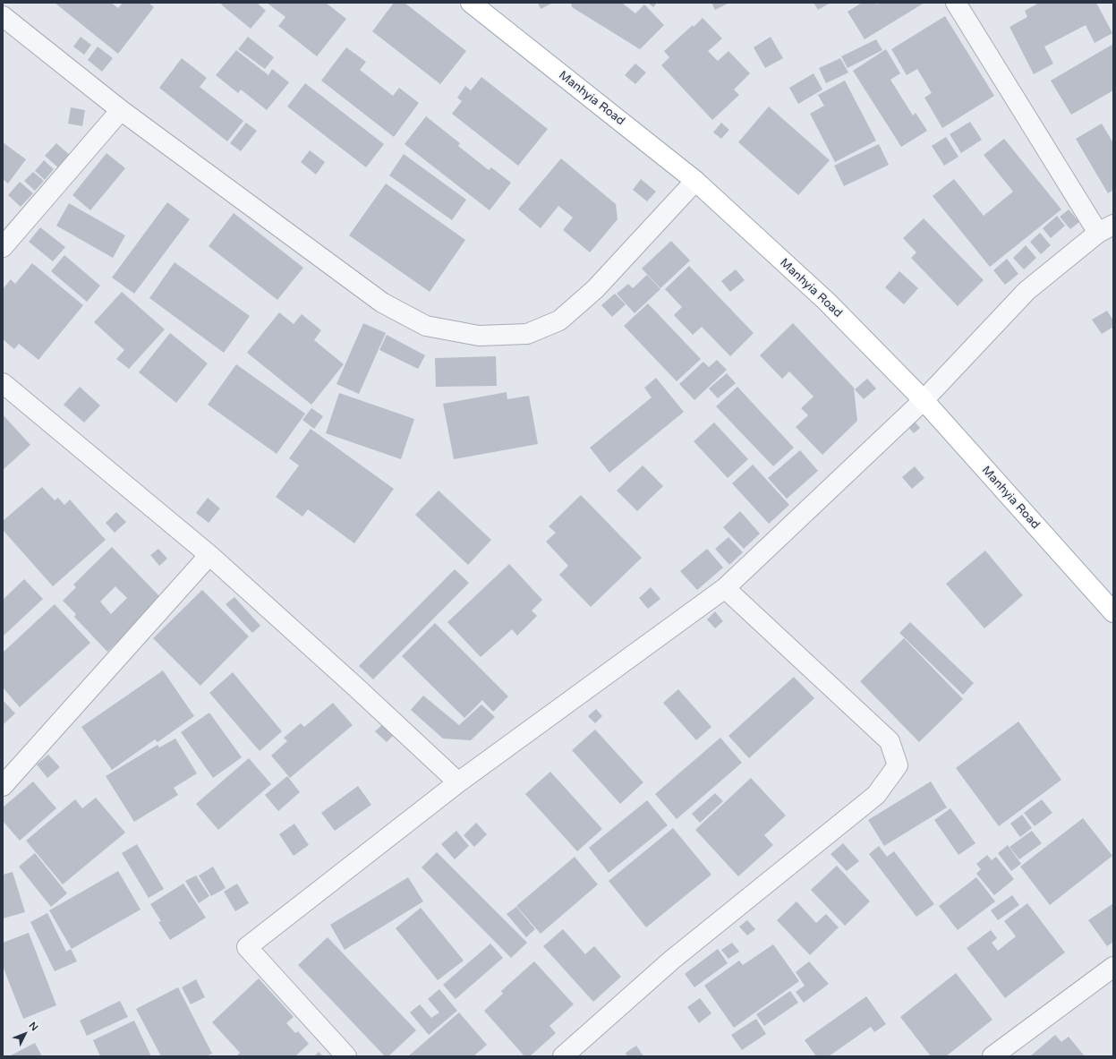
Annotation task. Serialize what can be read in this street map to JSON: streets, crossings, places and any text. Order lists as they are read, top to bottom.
{
  "streets": {
    "main road": ["Manhyia Road"]
  },
  "north": "top right"
}
